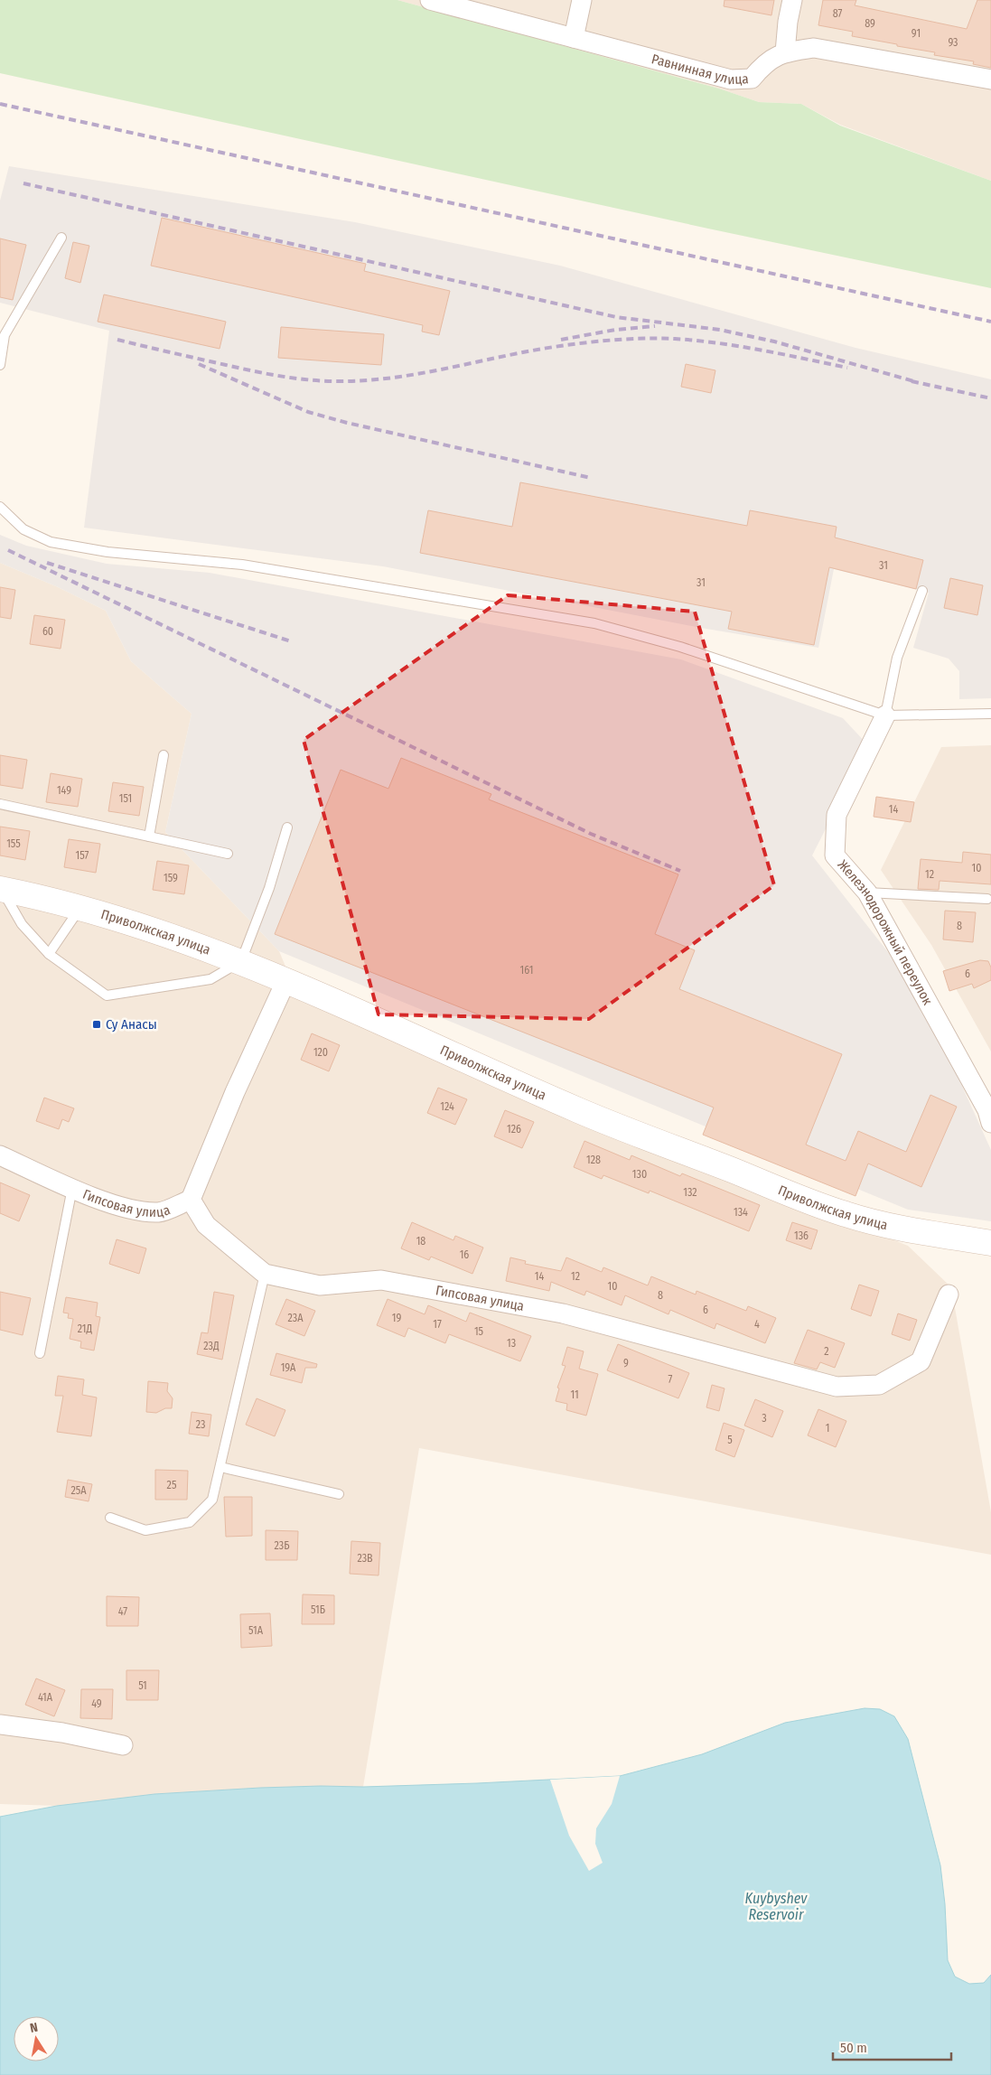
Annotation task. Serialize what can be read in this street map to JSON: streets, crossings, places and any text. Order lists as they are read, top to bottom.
{
  "streets": {
    "main road": ["Приволжская улица"],
    "street": ["Равнинная улица", "Железнодорожный переулок", "Гипсовая улица"]
  },
  "water": ["Kuybyshev Reservoir"],
  "places": {
    "transit": ["Су Анасы"]
  },
  "house_numbers": [
    "87",
    "89",
    "91",
    "93",
    "31",
    "31",
    "60",
    "149",
    "151",
    "14",
    "155",
    "157",
    "10",
    "12",
    "159",
    "8",
    "161",
    "6",
    "120",
    "124",
    "126",
    "128",
    "130",
    "132",
    "134",
    "136",
    "18",
    "16",
    "14",
    "12",
    "10",
    "8",
    "6",
    "23А",
    "19",
    "17",
    "4",
    "21Д",
    "15",
    "13",
    "23Д",
    "2",
    "9",
    "19А",
    "7",
    "11",
    "3",
    "23",
    "1",
    "5",
    "25",
    "25А",
    "23Б",
    "23В",
    "51Б",
    "47",
    "51А",
    "51",
    "41А",
    "49"
  ],
  "scale_bar": "50 m",
  "north": "top"
}
